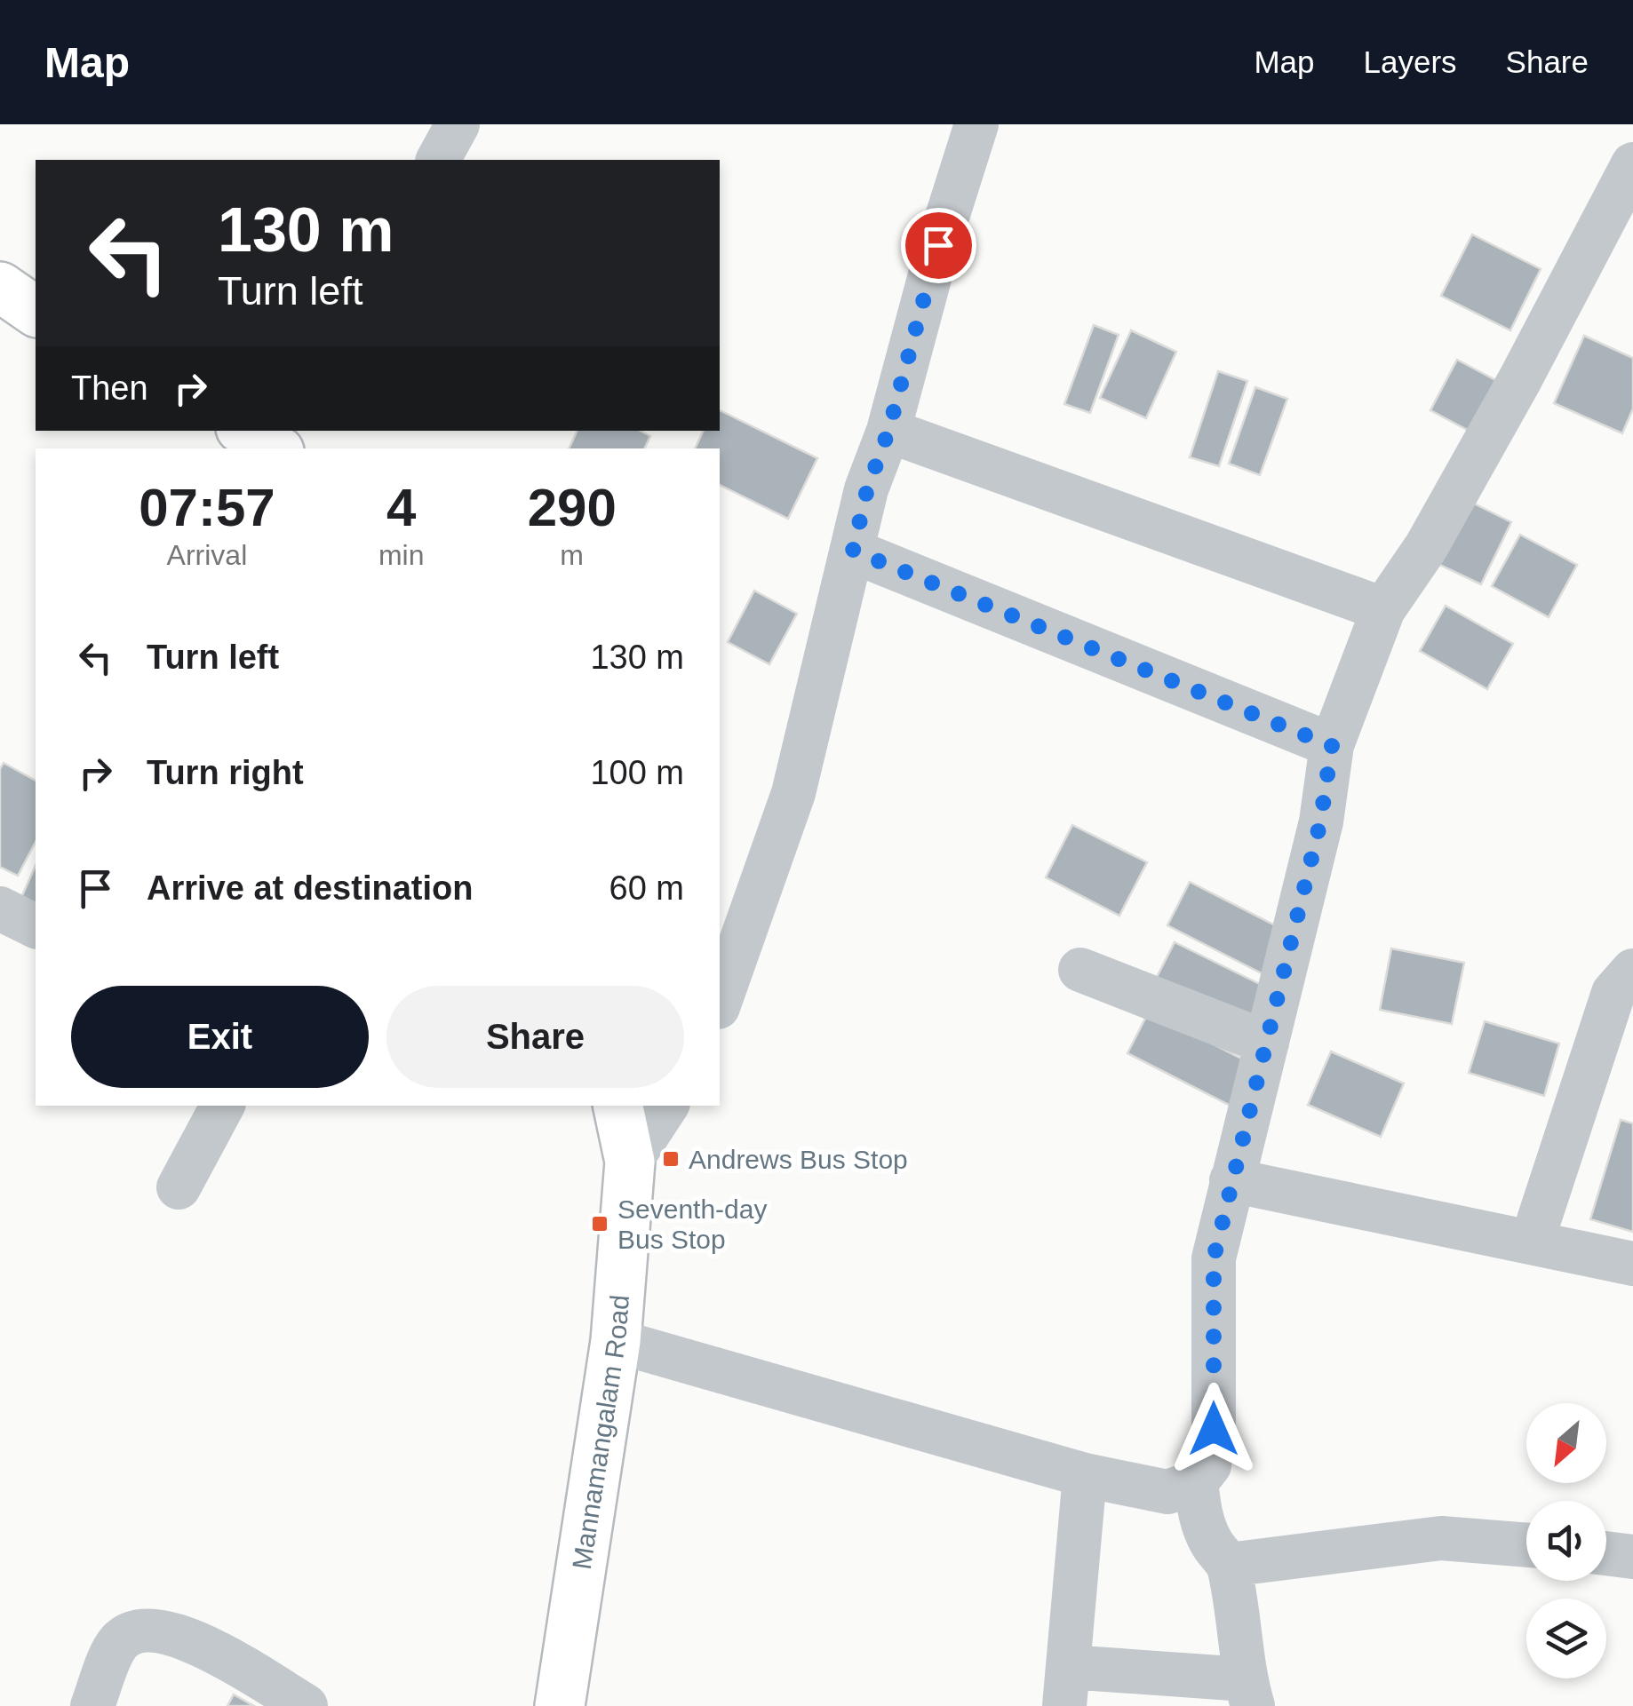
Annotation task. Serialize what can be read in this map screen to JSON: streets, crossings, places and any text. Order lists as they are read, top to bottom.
{
  "streets": {
    "main road": ["Mannamangalam Road"]
  },
  "places": {
    "transit": ["Andrews Bus Stop", "Seventh-day Bus Stop"]
  },
  "north": "bottom left",
  "page": {
    "header": "Map",
    "nav": ["Map", "Layers", "Share"],
    "turn": ["130 m", "Turn left"],
    "then": "Then",
    "eta": [
      "07:57",
      "Arrival",
      "4",
      "min",
      "290",
      "m"
    ],
    "list": [
      {
        "name": "Turn left",
        "value": "130 m"
      },
      {
        "name": "Turn right",
        "value": "100 m"
      },
      {
        "name": "Arrive at destination",
        "value": "60 m"
      }
    ],
    "buttons": ["Exit", "Share"]
  }
}
